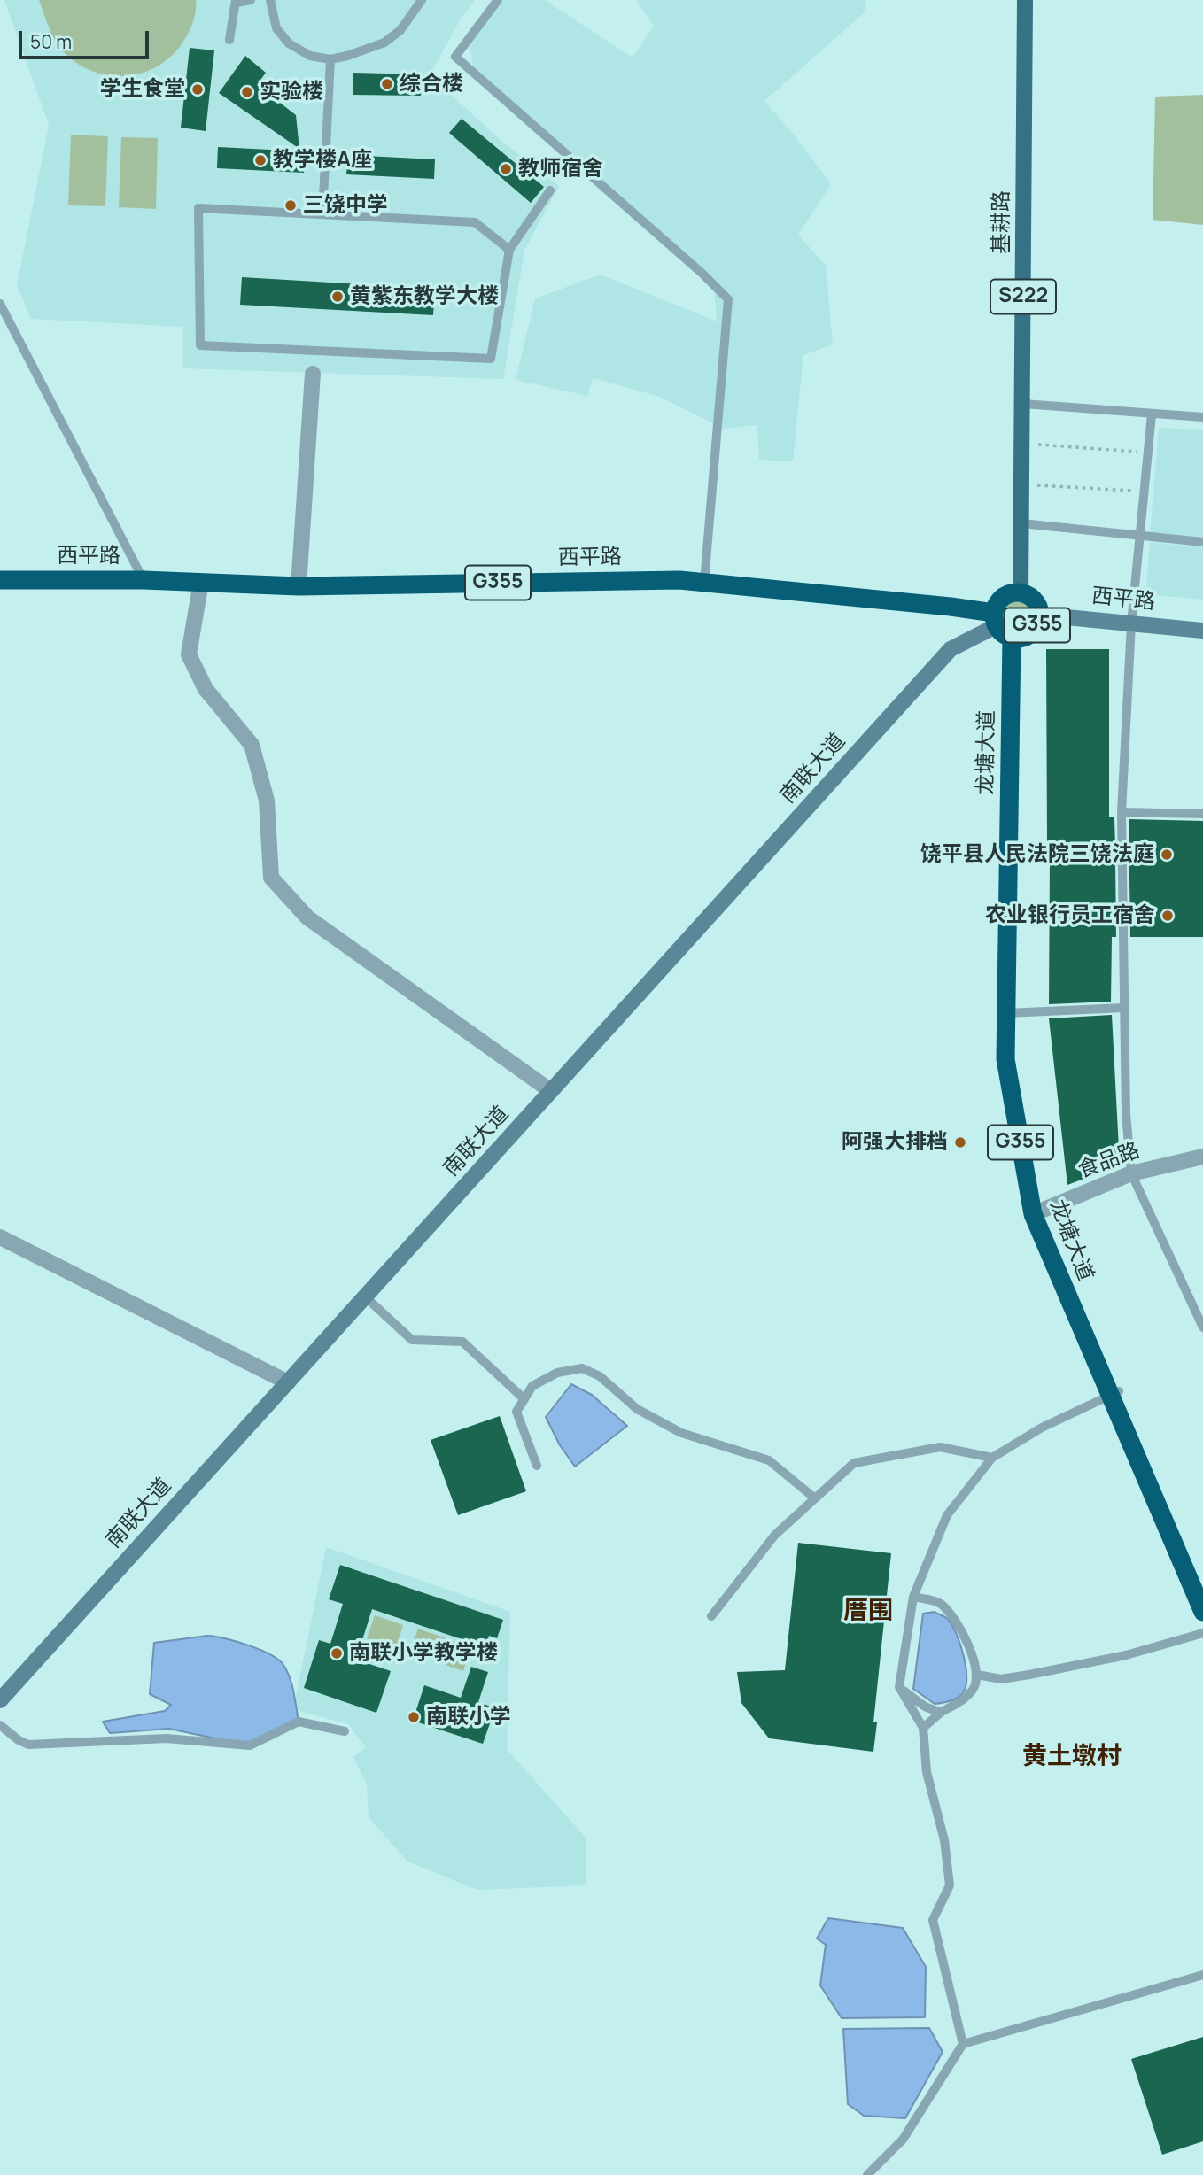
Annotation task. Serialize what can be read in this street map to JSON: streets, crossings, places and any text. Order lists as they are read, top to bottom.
{
  "streets": {
    "highway": ["西平路", "G355", "龙塘大道"],
    "main road": ["基耕路", "S222"],
    "street": ["南联大道", "食品路"]
  },
  "crossings": [
    ["基耕路", "西平路"],
    ["基耕路", "G355"],
    ["基耕路", "龙塘大道"],
    ["基耕路", "南联大道"],
    ["西平路", "G355"],
    ["西平路", "龙塘大道"],
    ["西平路", "南联大道"],
    ["G355", "龙塘大道"],
    ["G355", "南联大道"],
    ["龙塘大道", "南联大道"],
    ["龙塘大道", "食品路"]
  ],
  "districts": ["厝围", "黄土墩村"],
  "places": [
    "综合楼",
    "学生食堂",
    "实验楼",
    "教学楼A座",
    "教师宿舍",
    "三饶中学",
    "黄紫东教学大楼",
    "饶平县人民法院三饶法庭",
    "农业银行员工宿舍",
    "阿强大排档",
    "南联小学教学楼",
    "南联小学"
  ],
  "scale_bar": "50 m"
}
